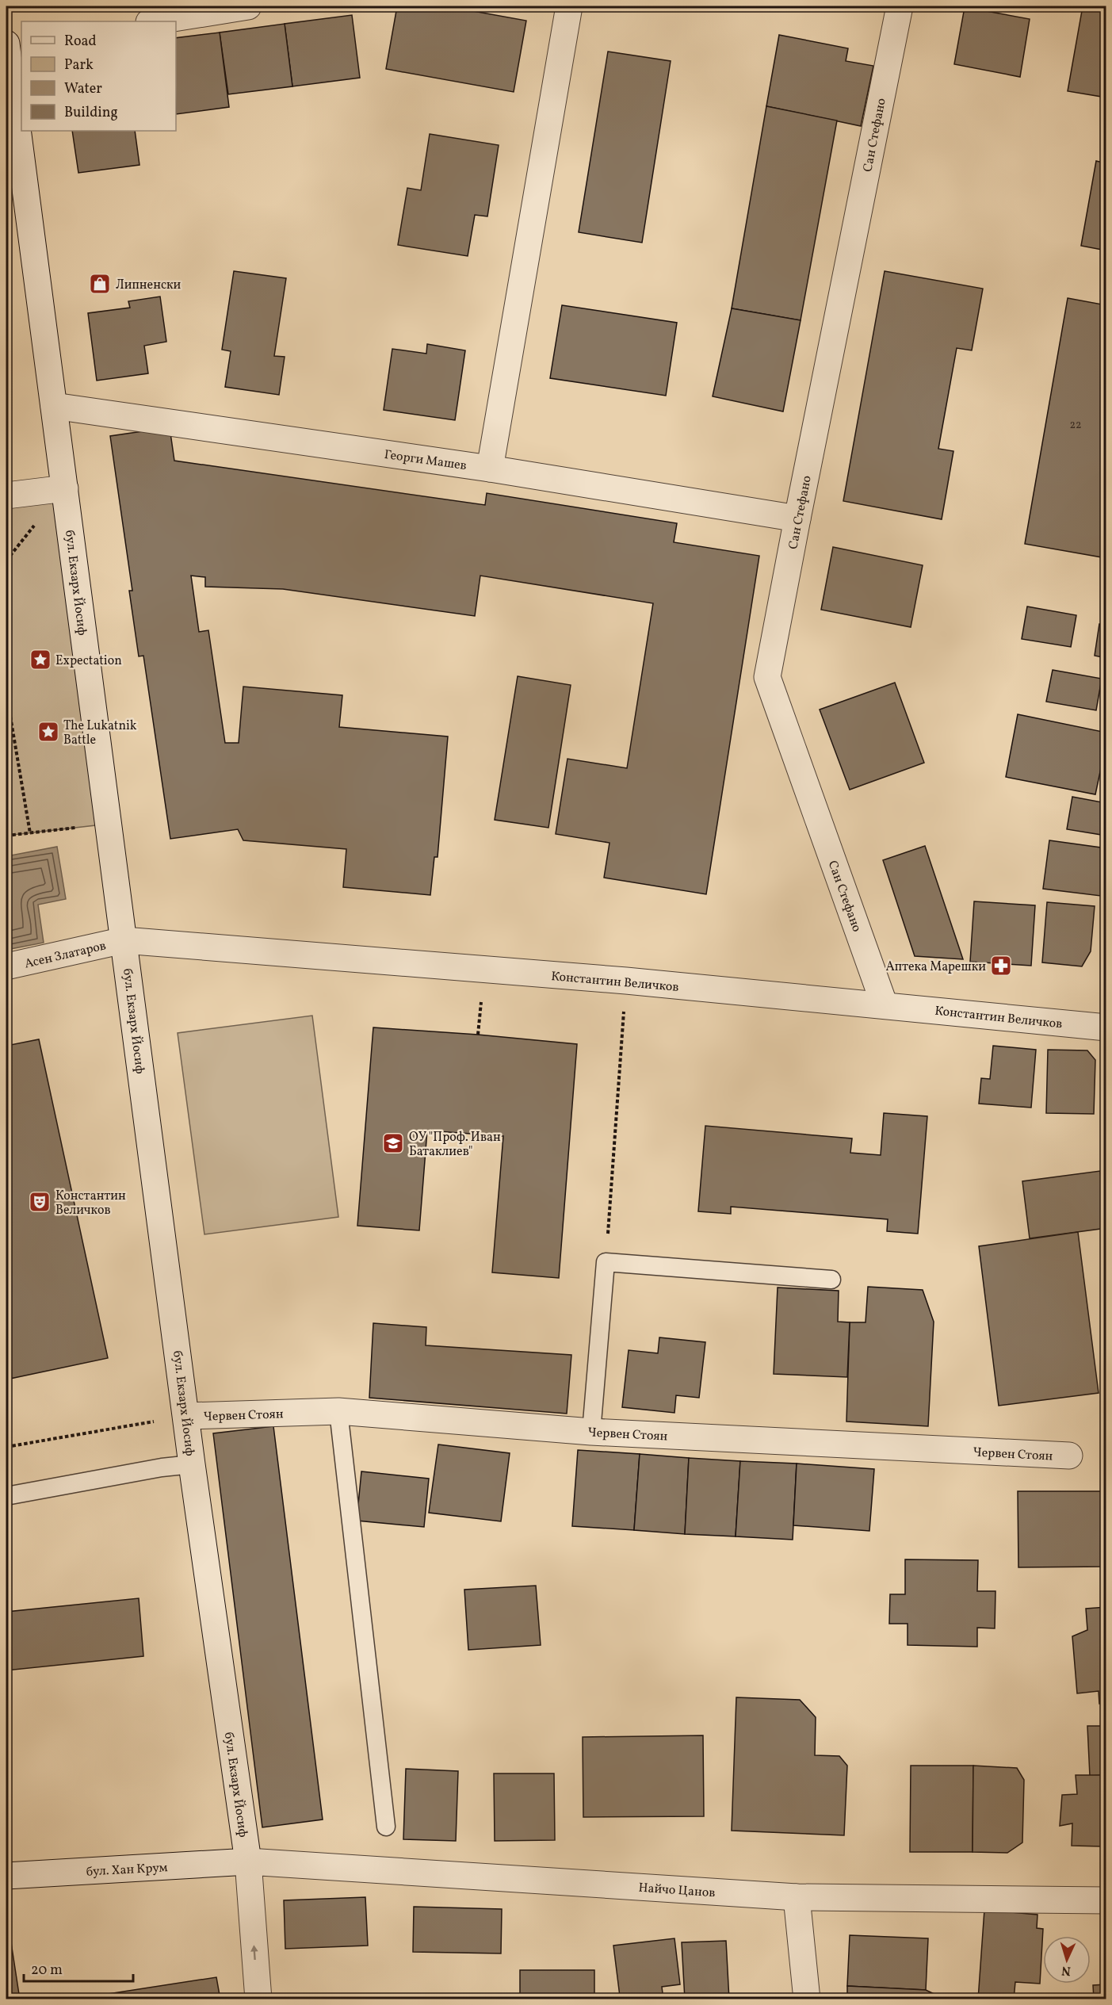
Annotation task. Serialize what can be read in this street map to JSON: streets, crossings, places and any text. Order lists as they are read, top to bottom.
{
  "streets": {
    "street": [
      "Сан Стефано",
      "Георги Машев",
      "бул. Екзарх Йосиф",
      "Асен Златаров",
      "Константин Величков",
      "Червен Стоян",
      "бул. Хан Крум",
      "Найчо Цанов"
    ]
  },
  "crossings": [
    ["Сан Стефано", "Георги Машев"],
    ["Сан Стефано", "Константин Величков"],
    ["Георги Машев", "бул. Екзарх Йосиф"],
    ["бул. Екзарх Йосиф", "Асен Златаров"],
    ["бул. Екзарх Йосиф", "Константин Величков"],
    ["бул. Екзарх Йосиф", "Червен Стоян"],
    ["бул. Екзарх Йосиф", "бул. Хан Крум"],
    ["бул. Екзарх Йосиф", "Найчо Цанов"],
    ["Асен Златаров", "Константин Величков"],
    ["бул. Хан Крум", "Найчо Цанов"]
  ],
  "places": {
    "shop": ["Липненски"],
    "place": ["Expectation", "The Lukatnik Battle"],
    "pharmacy": ["Аптека Марешки"],
    "school or university": ["ОУ \"Проф. Иван Батаклиев\""],
    "theatre": ["Константин Величков"]
  },
  "house_numbers": ["22"],
  "legend": [
    "Road",
    "Park",
    "Water",
    "Building"
  ],
  "scale_bar": "20 m",
  "north": "bottom"
}
